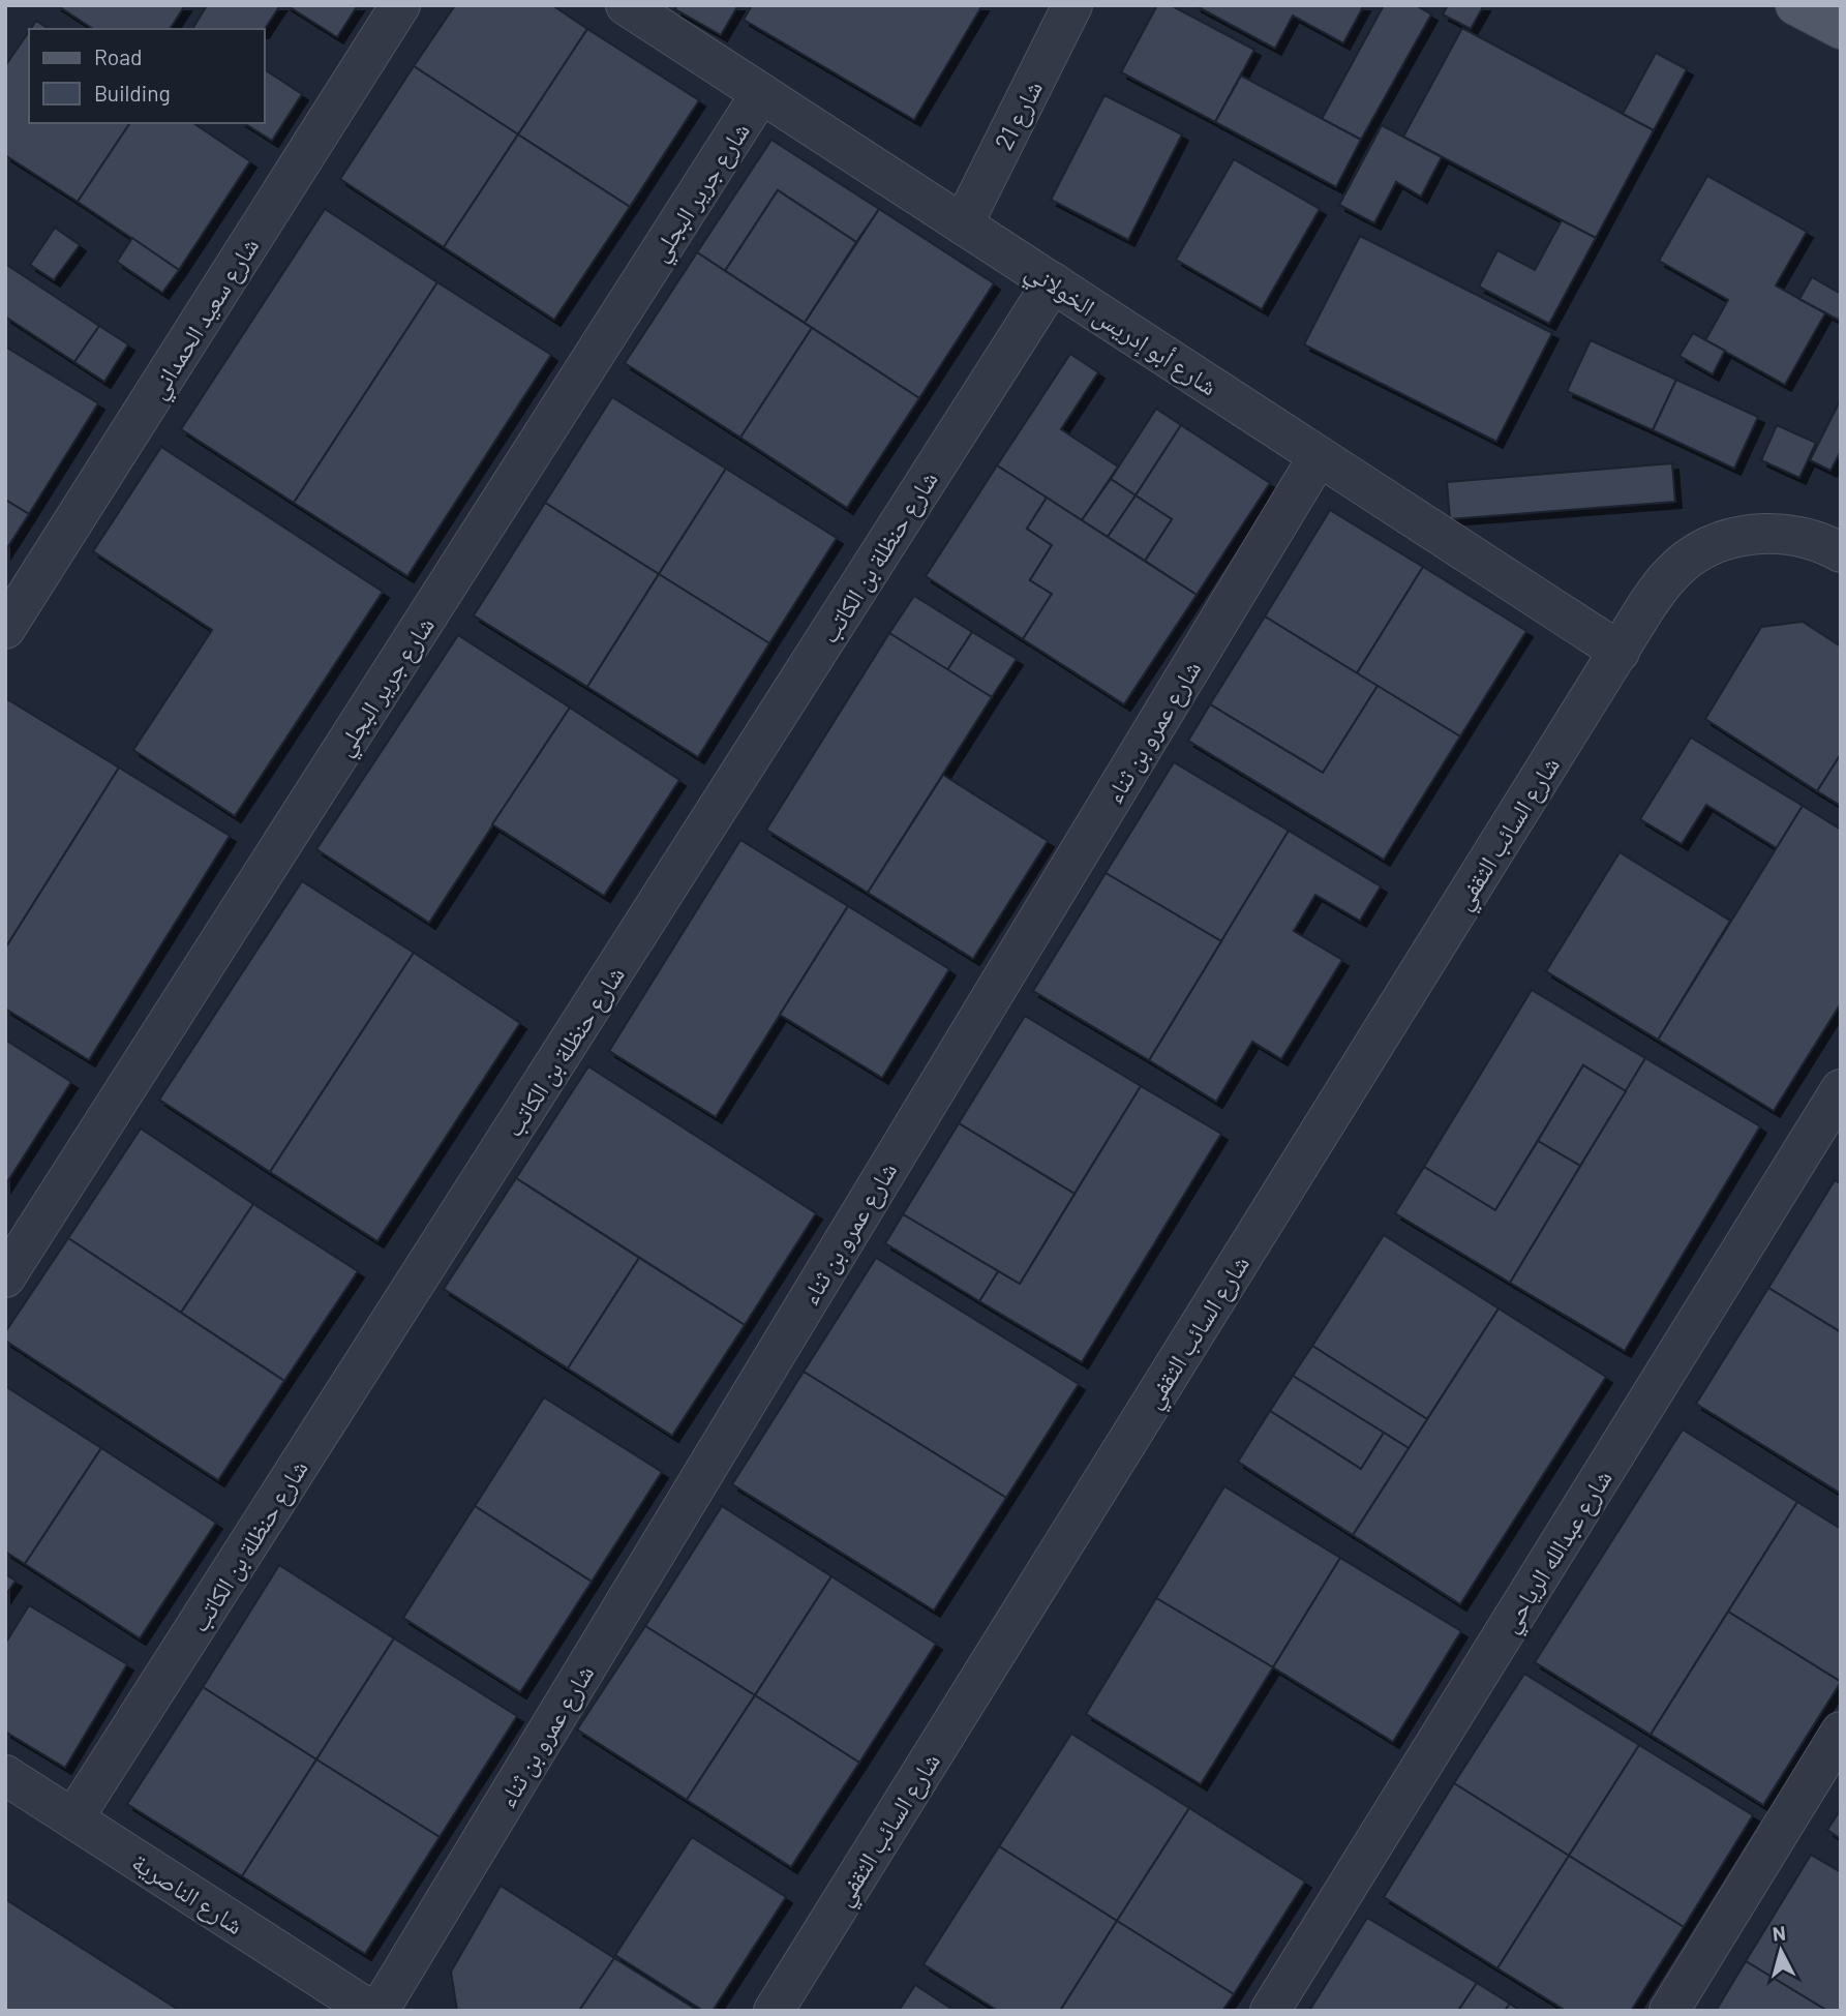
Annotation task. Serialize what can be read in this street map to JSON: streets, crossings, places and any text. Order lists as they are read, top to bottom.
{
  "streets": {
    "street": [
      "شارع 21",
      "شارع جرير البجلي",
      "شارع سعيد الحمداني",
      "شارع أبو إدريس الخولاني",
      "شارع حنظلة بن الكاتب",
      "شارع عمرو بن ثناء",
      "شارع السائب الثقفي",
      "شارع عبدالله الرياحي",
      "شارع الناصرية"
    ]
  },
  "crossings": [
    ["شارع 21", "شارع أبو إدريس الخولاني"],
    ["شارع جرير البجلي", "شارع أبو إدريس الخولاني"],
    ["شارع أبو إدريس الخولاني", "شارع حنظلة بن الكاتب"],
    ["شارع أبو إدريس الخولاني", "شارع عمرو بن ثناء"],
    ["شارع أبو إدريس الخولاني", "شارع السائب الثقفي"],
    ["شارع حنظلة بن الكاتب", "شارع الناصرية"]
  ],
  "legend": ["Road", "Building"],
  "north": "top"
}
